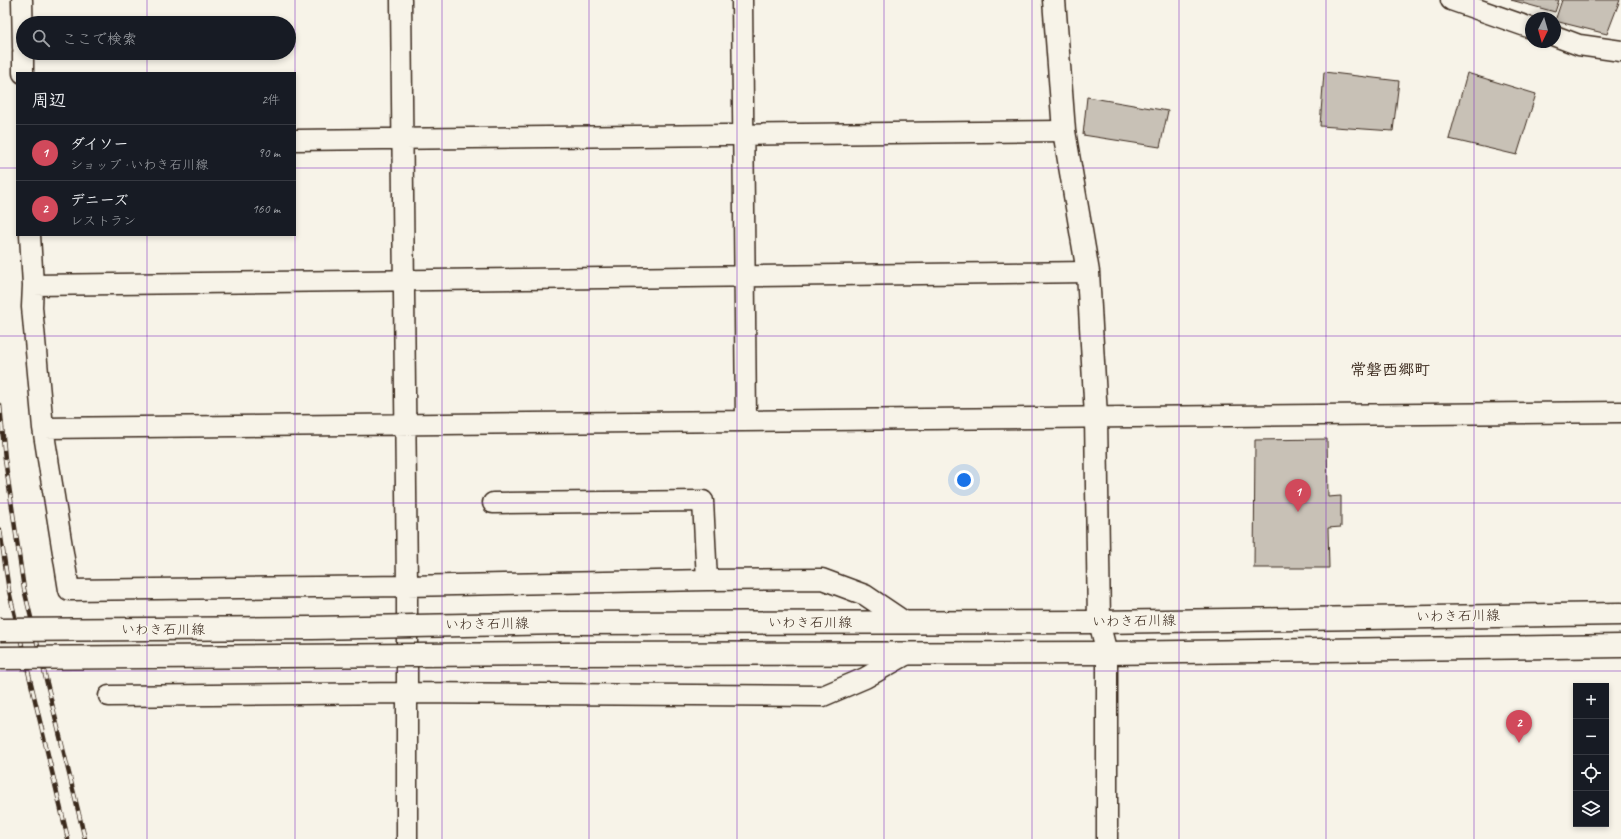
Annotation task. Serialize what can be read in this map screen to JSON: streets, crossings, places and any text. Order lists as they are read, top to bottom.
{
  "streets": {
    "main road": ["いわき石川線"]
  },
  "districts": ["常磐西郷町"],
  "north": "bottom",
  "page": {
    "search": "ここで検索",
    "heading": ["周辺", "2件"],
    "list": [
      {
        "mark": "1",
        "name": "ダイソー",
        "note": "ショップ · いわき石川線",
        "value": "90 m"
      },
      {
        "mark": "2",
        "name": "デニーズ",
        "note": "レストラン",
        "value": "160 m"
      }
    ],
    "pins": ["1", "2"],
    "map_buttons": ["+", "−"]
  }
}
